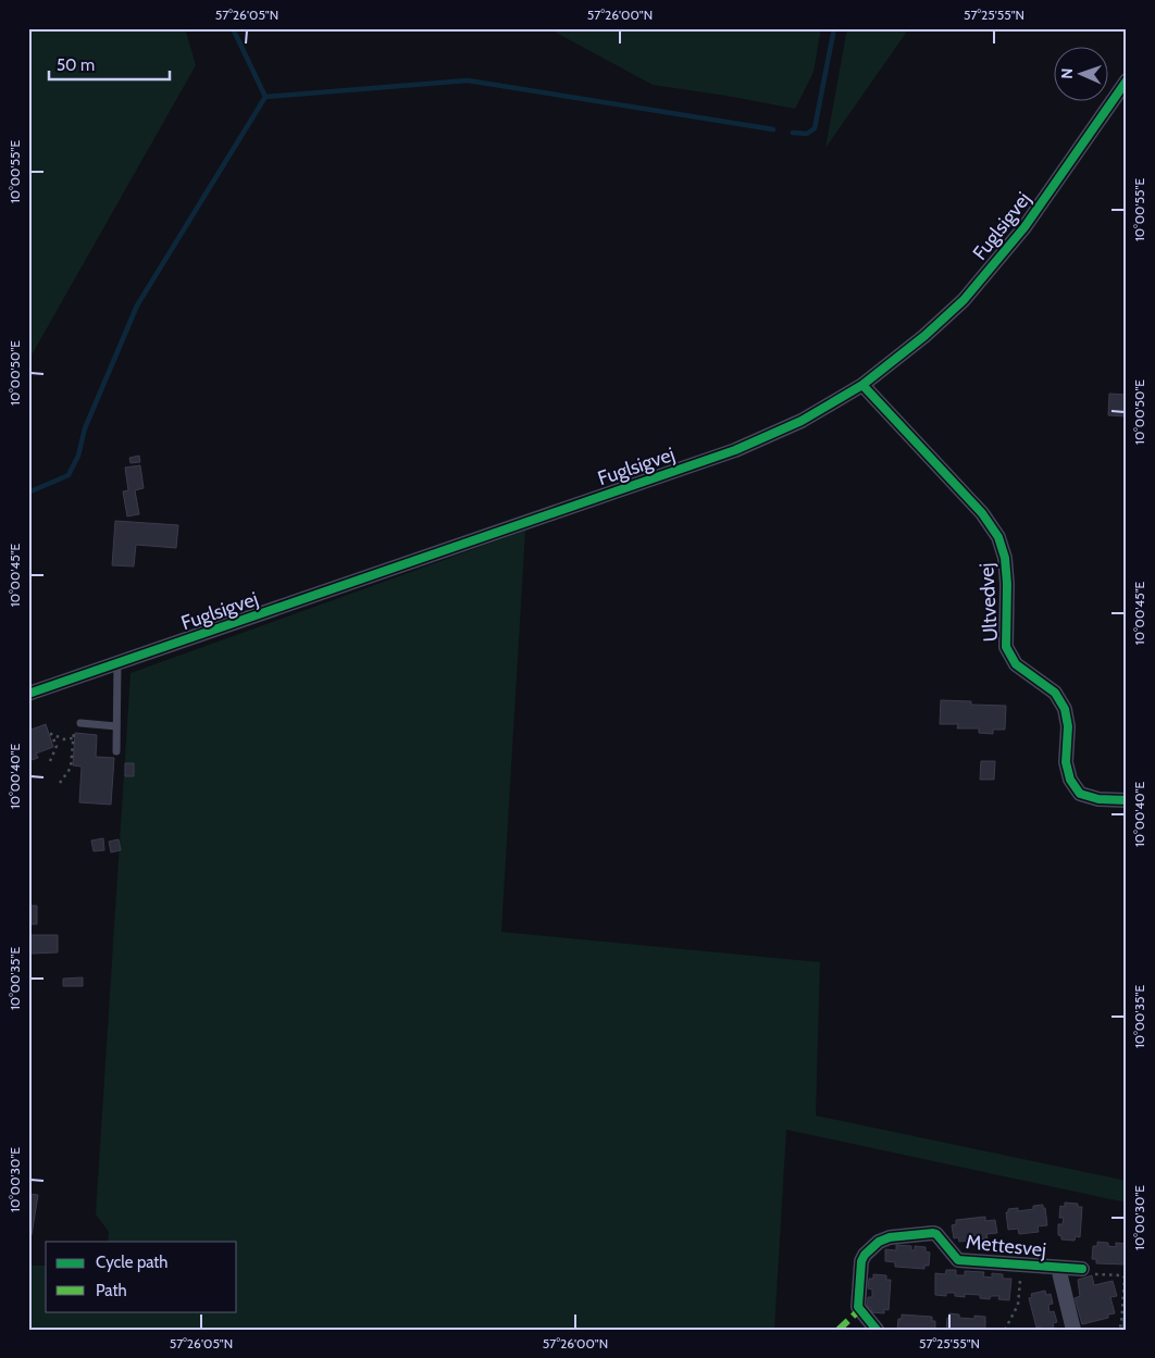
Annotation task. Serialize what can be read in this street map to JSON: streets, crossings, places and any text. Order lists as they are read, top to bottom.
{
  "streets": {
    "street": ["Fuglsigvej", "Ultvedvej", "Mettesvej"]
  },
  "crossings": [
    ["Fuglsigvej", "Ultvedvej"]
  ],
  "legend": ["Cycle path", "Path"],
  "scale_bar": "50 m",
  "north": "left",
  "coordinates": [
    "57°26'05\"N",
    "57°26'00\"N",
    "57°25'55\"N",
    "10°00'55\"E",
    "10°00'50\"E",
    "10°00'45\"E",
    "10°00'40\"E",
    "10°00'35\"E",
    "10°00'30\"E"
  ]
}
